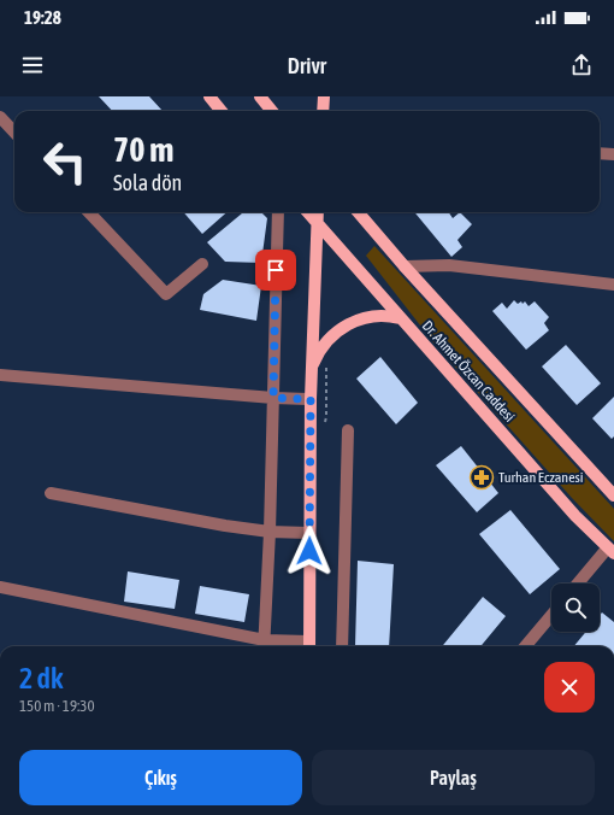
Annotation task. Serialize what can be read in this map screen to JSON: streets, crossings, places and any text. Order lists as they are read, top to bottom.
{
  "streets": {
    "main road": ["Dr. Ahmet Özcan Caddesi"]
  },
  "places": {
    "pharmacy": ["Turhan Eczanesi"]
  },
  "page": {
    "status": "19:28",
    "header": "Drivr",
    "turn": ["70 m", "Sola dön"],
    "heading": ["2 dk", "150 m · 19:30"],
    "buttons": ["Çıkış", "Paylaş"]
  }
}
